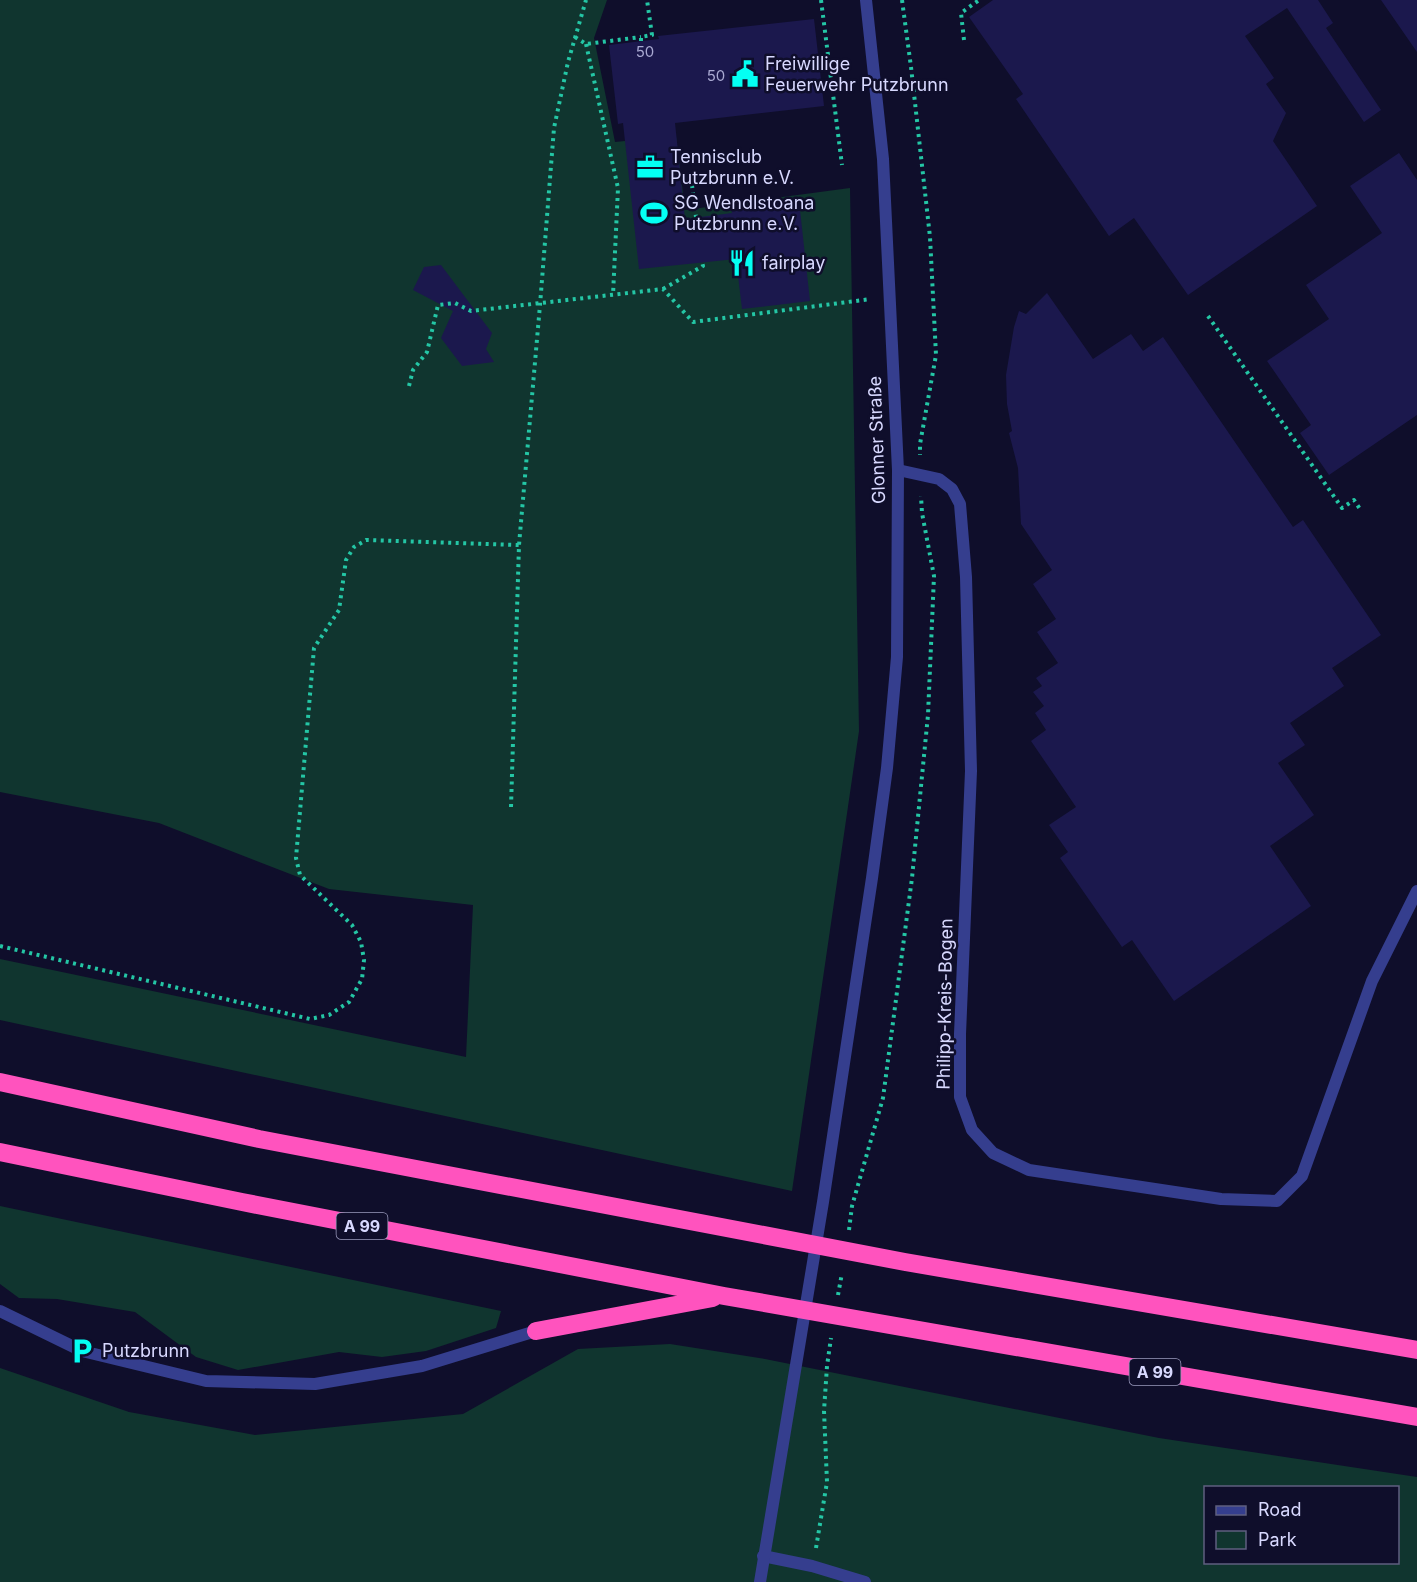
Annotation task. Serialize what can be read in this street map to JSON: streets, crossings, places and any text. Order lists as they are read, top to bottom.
{
  "streets": {
    "highway": ["A 99"],
    "street": ["Glonner Straße", "Philipp-Kreis-Bogen"]
  },
  "crossings": [
    ["Glonner Straße", "Philipp-Kreis-Bogen"]
  ],
  "places": {
    "public building": ["Freiwillige Feuerwehr Putzbrunn"],
    "office": ["Tennisclub Putzbrunn e.V."],
    "sports": ["SG Wendlstoana Putzbrunn e.V."],
    "restaurant": ["fairplay"],
    "parking": ["Putzbrunn"]
  },
  "house_numbers": ["50", "50"],
  "legend": ["Road", "Park"]
}
